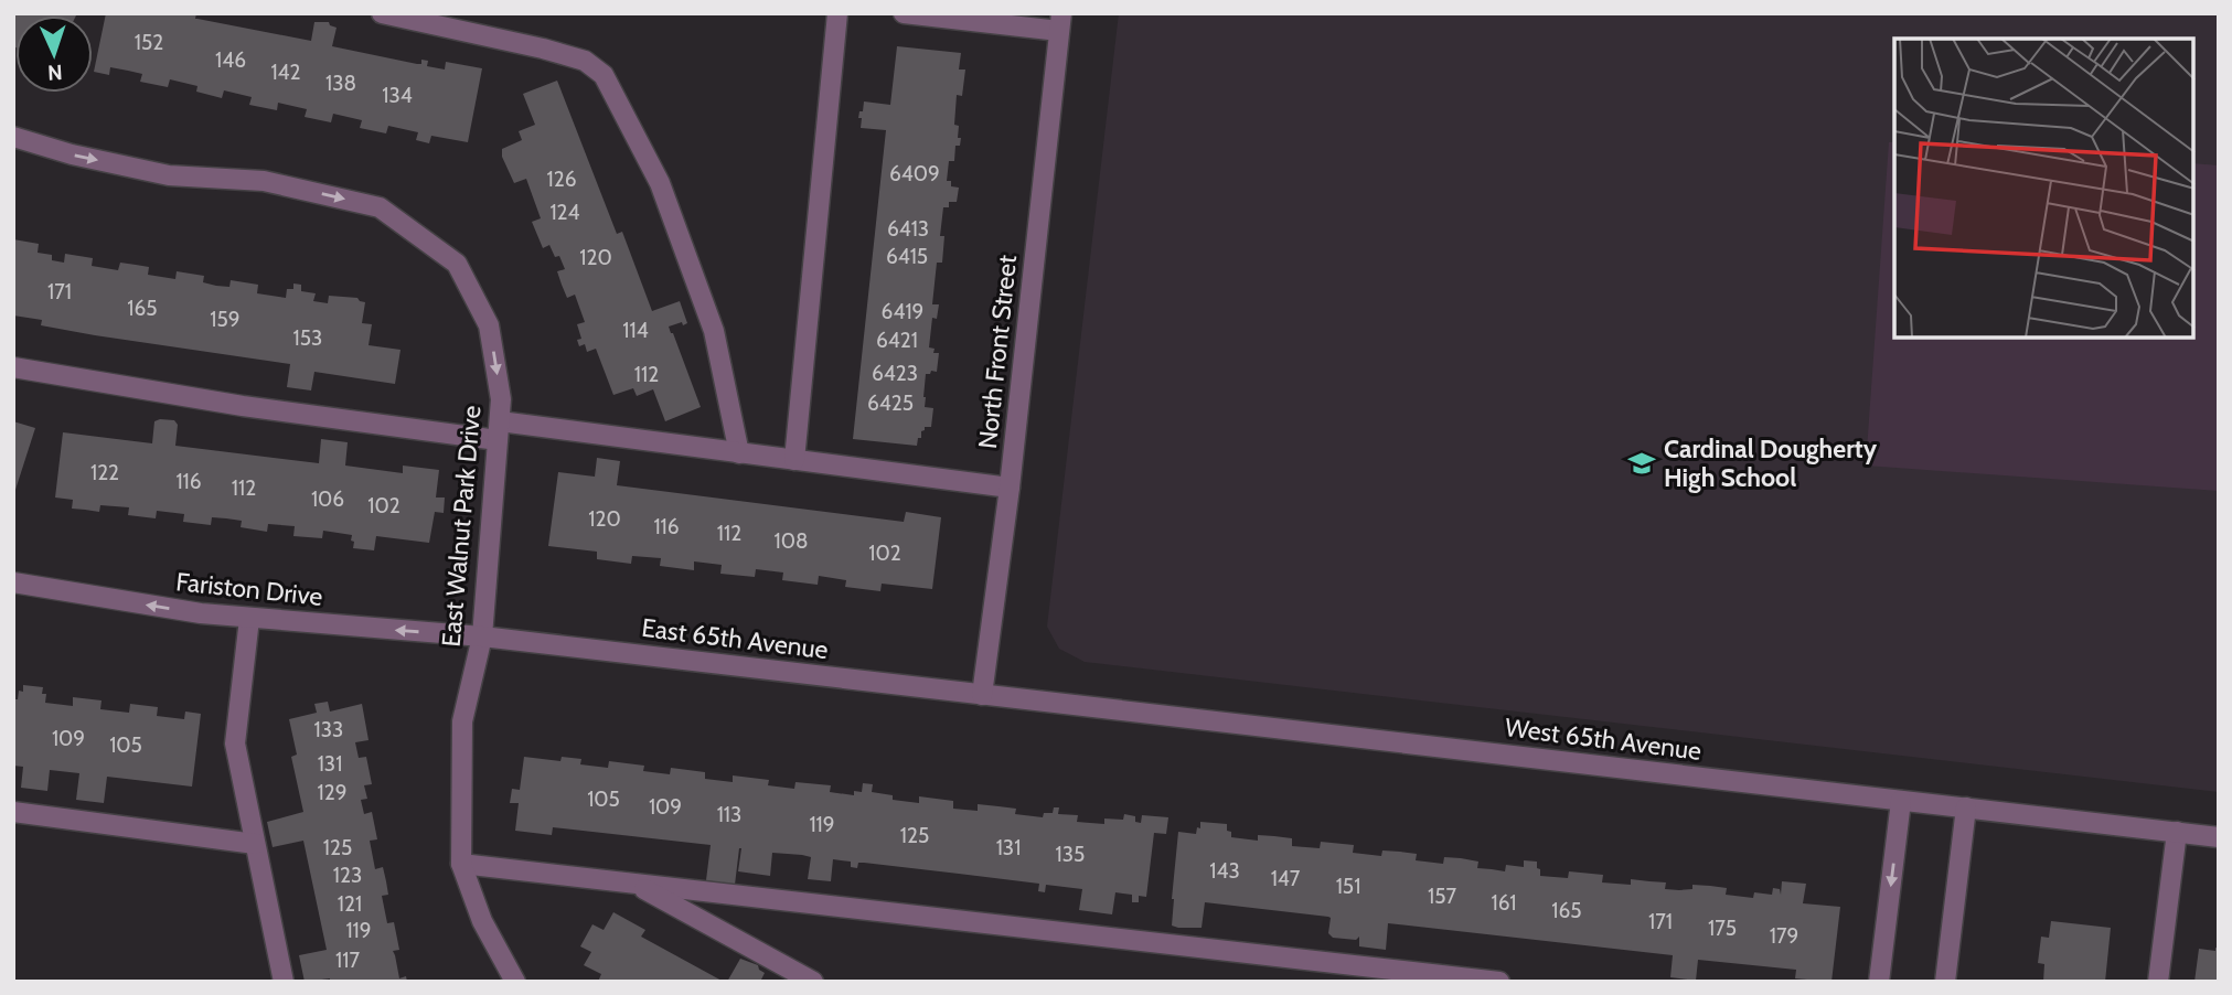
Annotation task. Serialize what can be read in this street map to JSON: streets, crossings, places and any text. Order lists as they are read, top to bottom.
{
  "streets": {
    "street": [
      "North Front Street",
      "East Walnut Park Drive",
      "Fariston Drive",
      "East 65th Avenue",
      "West 65th Avenue"
    ]
  },
  "crossings": [
    ["North Front Street", "East 65th Avenue"],
    ["North Front Street", "West 65th Avenue"],
    ["East Walnut Park Drive", "Fariston Drive"],
    ["East Walnut Park Drive", "East 65th Avenue"],
    ["Fariston Drive", "East 65th Avenue"],
    ["East 65th Avenue", "West 65th Avenue"]
  ],
  "one_way": ["East Walnut Park Drive", "Fariston Drive"],
  "places": {
    "school or university": ["Cardinal Dougherty High School"]
  },
  "house_numbers": [
    "152",
    "146",
    "142",
    "138",
    "134",
    "6409",
    "126",
    "124",
    "6413",
    "6415",
    "120",
    "171",
    "165",
    "6419",
    "159",
    "114",
    "153",
    "6421",
    "6423",
    "112",
    "6425",
    "122",
    "116",
    "112",
    "106",
    "102",
    "120",
    "116",
    "112",
    "108",
    "102",
    "133",
    "109",
    "105",
    "131",
    "129",
    "105",
    "109",
    "113",
    "119",
    "125",
    "125",
    "131",
    "135",
    "143",
    "123",
    "147",
    "151",
    "157",
    "161",
    "121",
    "165",
    "171",
    "175",
    "119",
    "179",
    "117"
  ],
  "north": "bottom"
}
